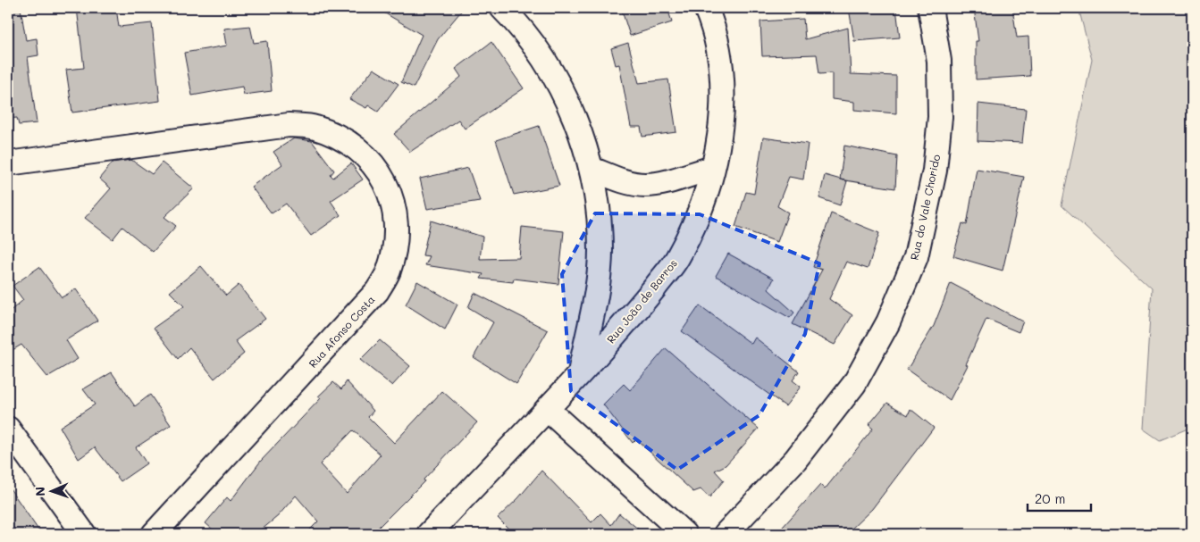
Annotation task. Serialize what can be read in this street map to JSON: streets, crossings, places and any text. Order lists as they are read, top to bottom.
{
  "streets": {
    "street": ["Rua do Vale Chorido", "Rua João de Barros", "Rua Afonso Costa"]
  },
  "scale_bar": "20 m",
  "north": "left"
}
